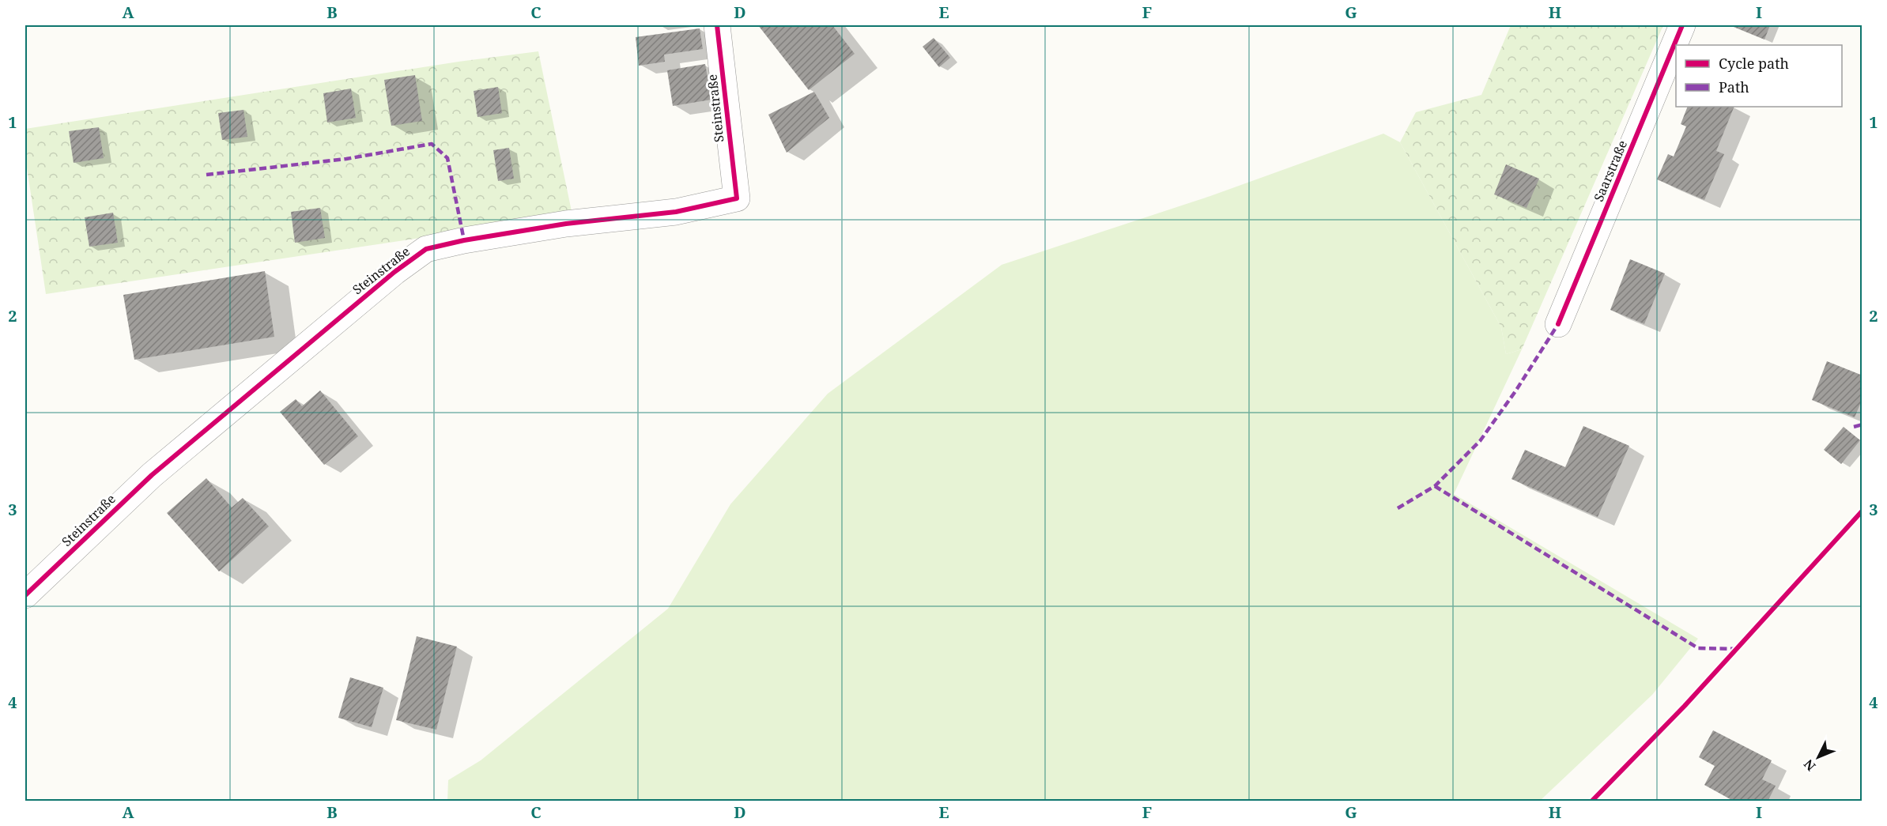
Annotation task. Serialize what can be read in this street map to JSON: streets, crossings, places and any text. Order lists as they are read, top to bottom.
{
  "streets": {
    "street": ["Steinstraße", "Saarstraße"]
  },
  "legend": ["Cycle path", "Path"],
  "north": "bottom left",
  "grid": {
    "columns": [
      "A",
      "B",
      "C",
      "D",
      "E",
      "F",
      "G",
      "H",
      "I"
    ],
    "rows": [
      "1",
      "2",
      "3",
      "4"
    ]
  }
}
